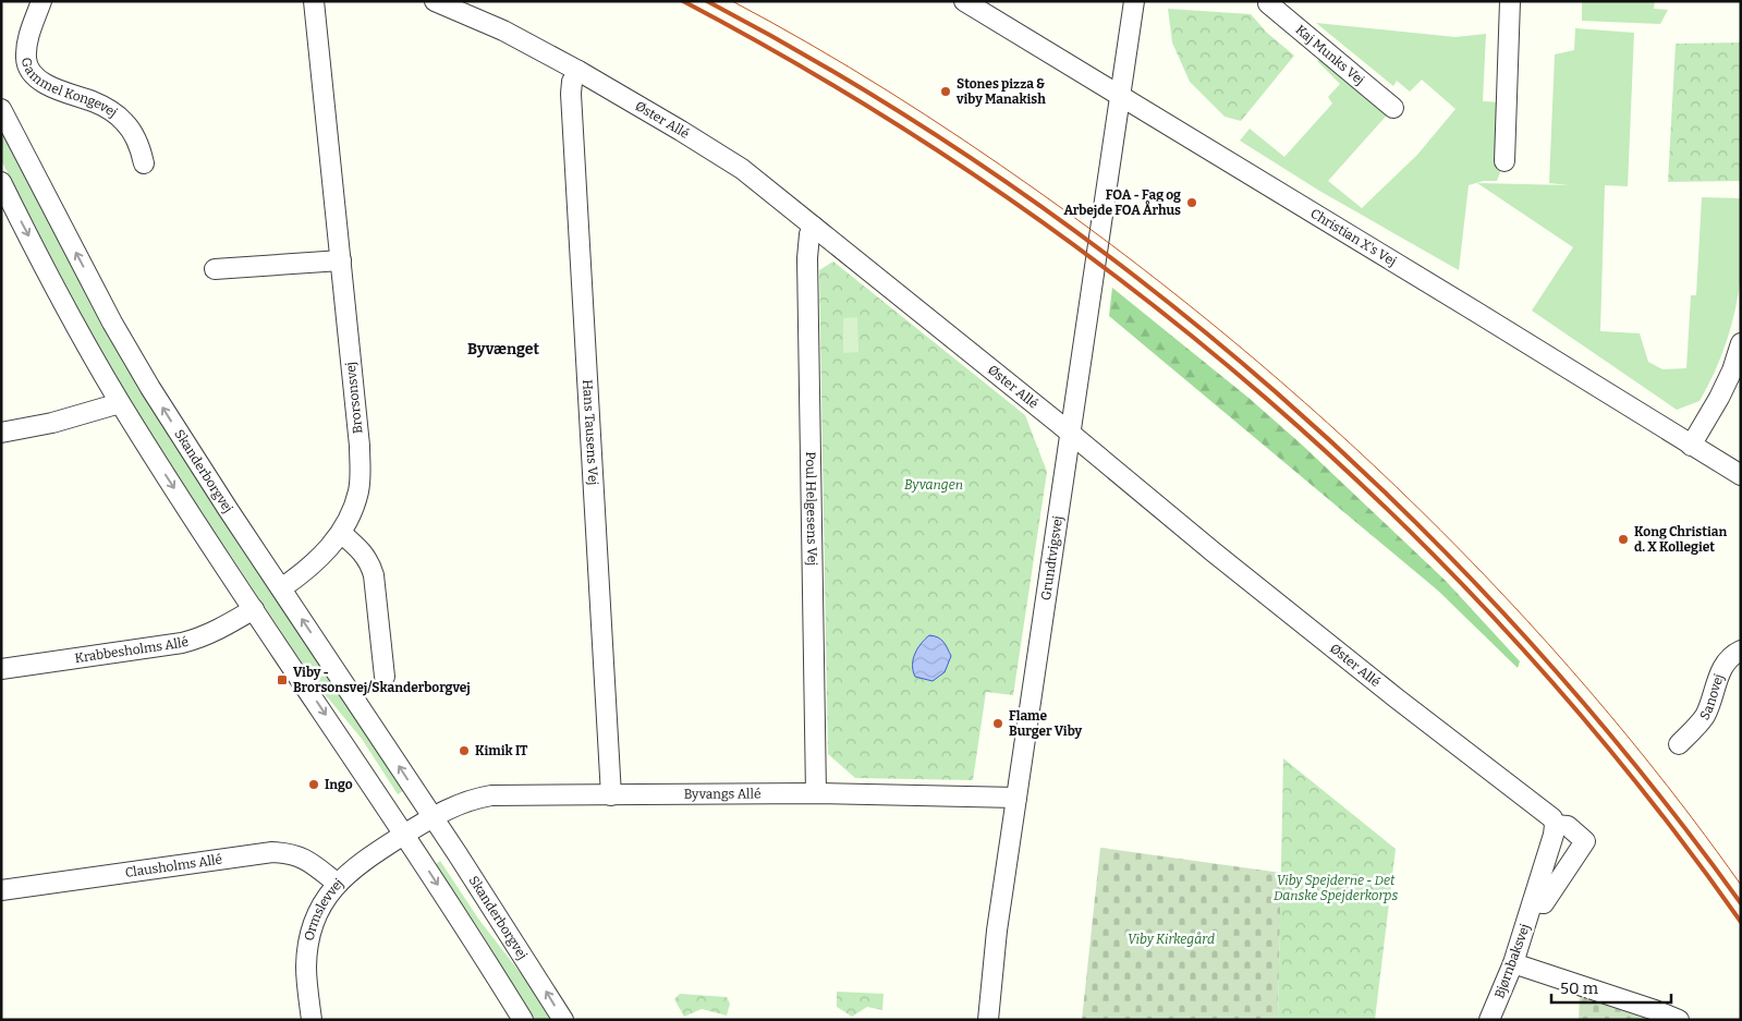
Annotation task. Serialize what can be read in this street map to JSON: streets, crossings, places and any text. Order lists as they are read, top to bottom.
{
  "streets": {
    "street": [
      "Kaj Munks Vej",
      "Gammel Kongevej",
      "Øster Allé",
      "Christian X's Vej",
      "Brorsonsvej",
      "Hans Tausens Vej",
      "Skanderborgvej",
      "Poul Helgesens Vej",
      "Grundtvigsvej",
      "Krabbesholms Allé",
      "Sanovej",
      "Byvangs Allé",
      "Clausholms Allé",
      "Ormslevvej",
      "Bjørnbaksvej"
    ]
  },
  "crossings": [
    ["Øster Allé", "Hans Tausens Vej"],
    ["Øster Allé", "Poul Helgesens Vej"],
    ["Øster Allé", "Grundtvigsvej"],
    ["Øster Allé", "Bjørnbaksvej"],
    ["Christian X's Vej", "Grundtvigsvej"],
    ["Brorsonsvej", "Skanderborgvej"],
    ["Hans Tausens Vej", "Byvangs Allé"],
    ["Skanderborgvej", "Byvangs Allé"],
    ["Poul Helgesens Vej", "Byvangs Allé"],
    ["Grundtvigsvej", "Byvangs Allé"],
    ["Clausholms Allé", "Ormslevvej"]
  ],
  "districts": ["Byvænget"],
  "parks": ["Byvangen", "Viby Spejderne - Det Danske Spejderkorps", "Viby Kirkegård"],
  "places": {
    "other": [
      "Stones pizza & viby Manakish",
      "FOA - Fag og Arbejde FOA Århus",
      "Kong Christian d. X Kollegiet",
      "Flame Burger Viby",
      "Kimik IT",
      "Ingo"
    ],
    "transit": ["Viby - Brorsonsvej/Skanderborgvej"]
  },
  "scale_bar": "50 m"
}
